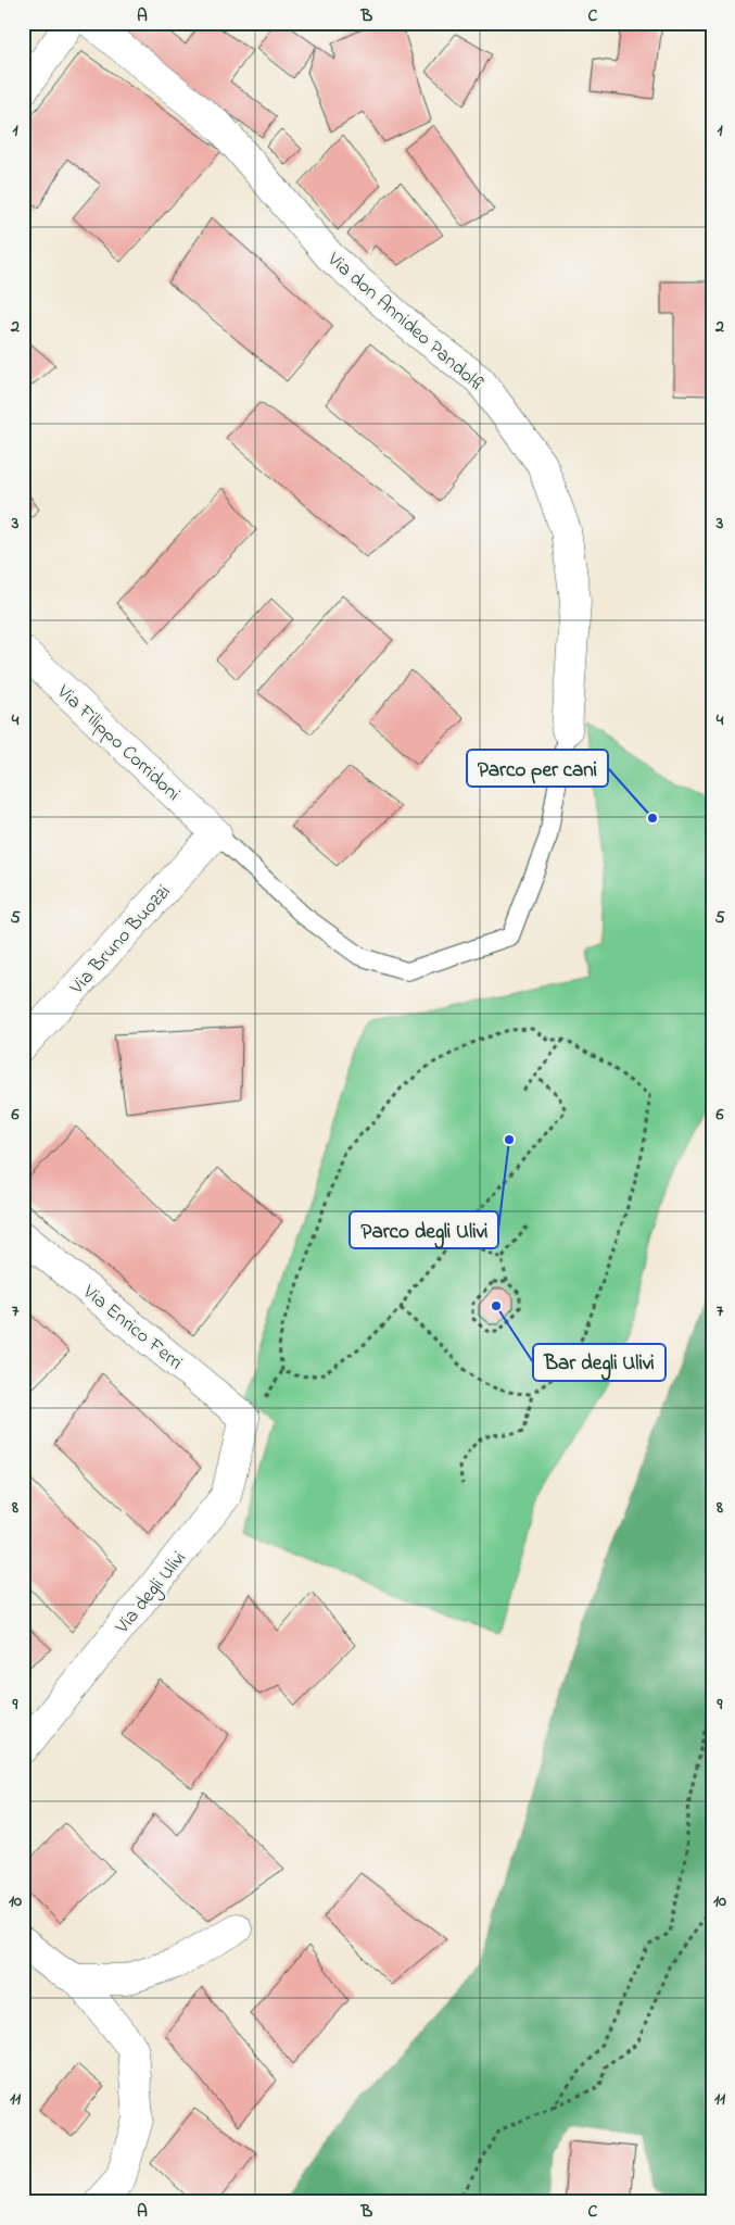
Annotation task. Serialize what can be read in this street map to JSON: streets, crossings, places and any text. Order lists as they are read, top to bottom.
{
  "streets": {
    "street": [
      "Via don Annideo Pandolfi",
      "Via Filippo Corridoni",
      "Via Bruno Buozzi",
      "Via Enrico Ferri",
      "Via degli Ulivi"
    ]
  },
  "crossings": [
    ["Via Filippo Corridoni", "Via Bruno Buozzi"],
    ["Via Enrico Ferri", "Via degli Ulivi"]
  ],
  "places": ["Parco per cani", "Parco degli Ulivi", "Bar degli Ulivi"],
  "grid": {
    "columns": ["A", "B", "C"],
    "rows": [
      "1",
      "2",
      "3",
      "4",
      "5",
      "6",
      "7",
      "8",
      "9",
      "10",
      "11"
    ]
  }
}
